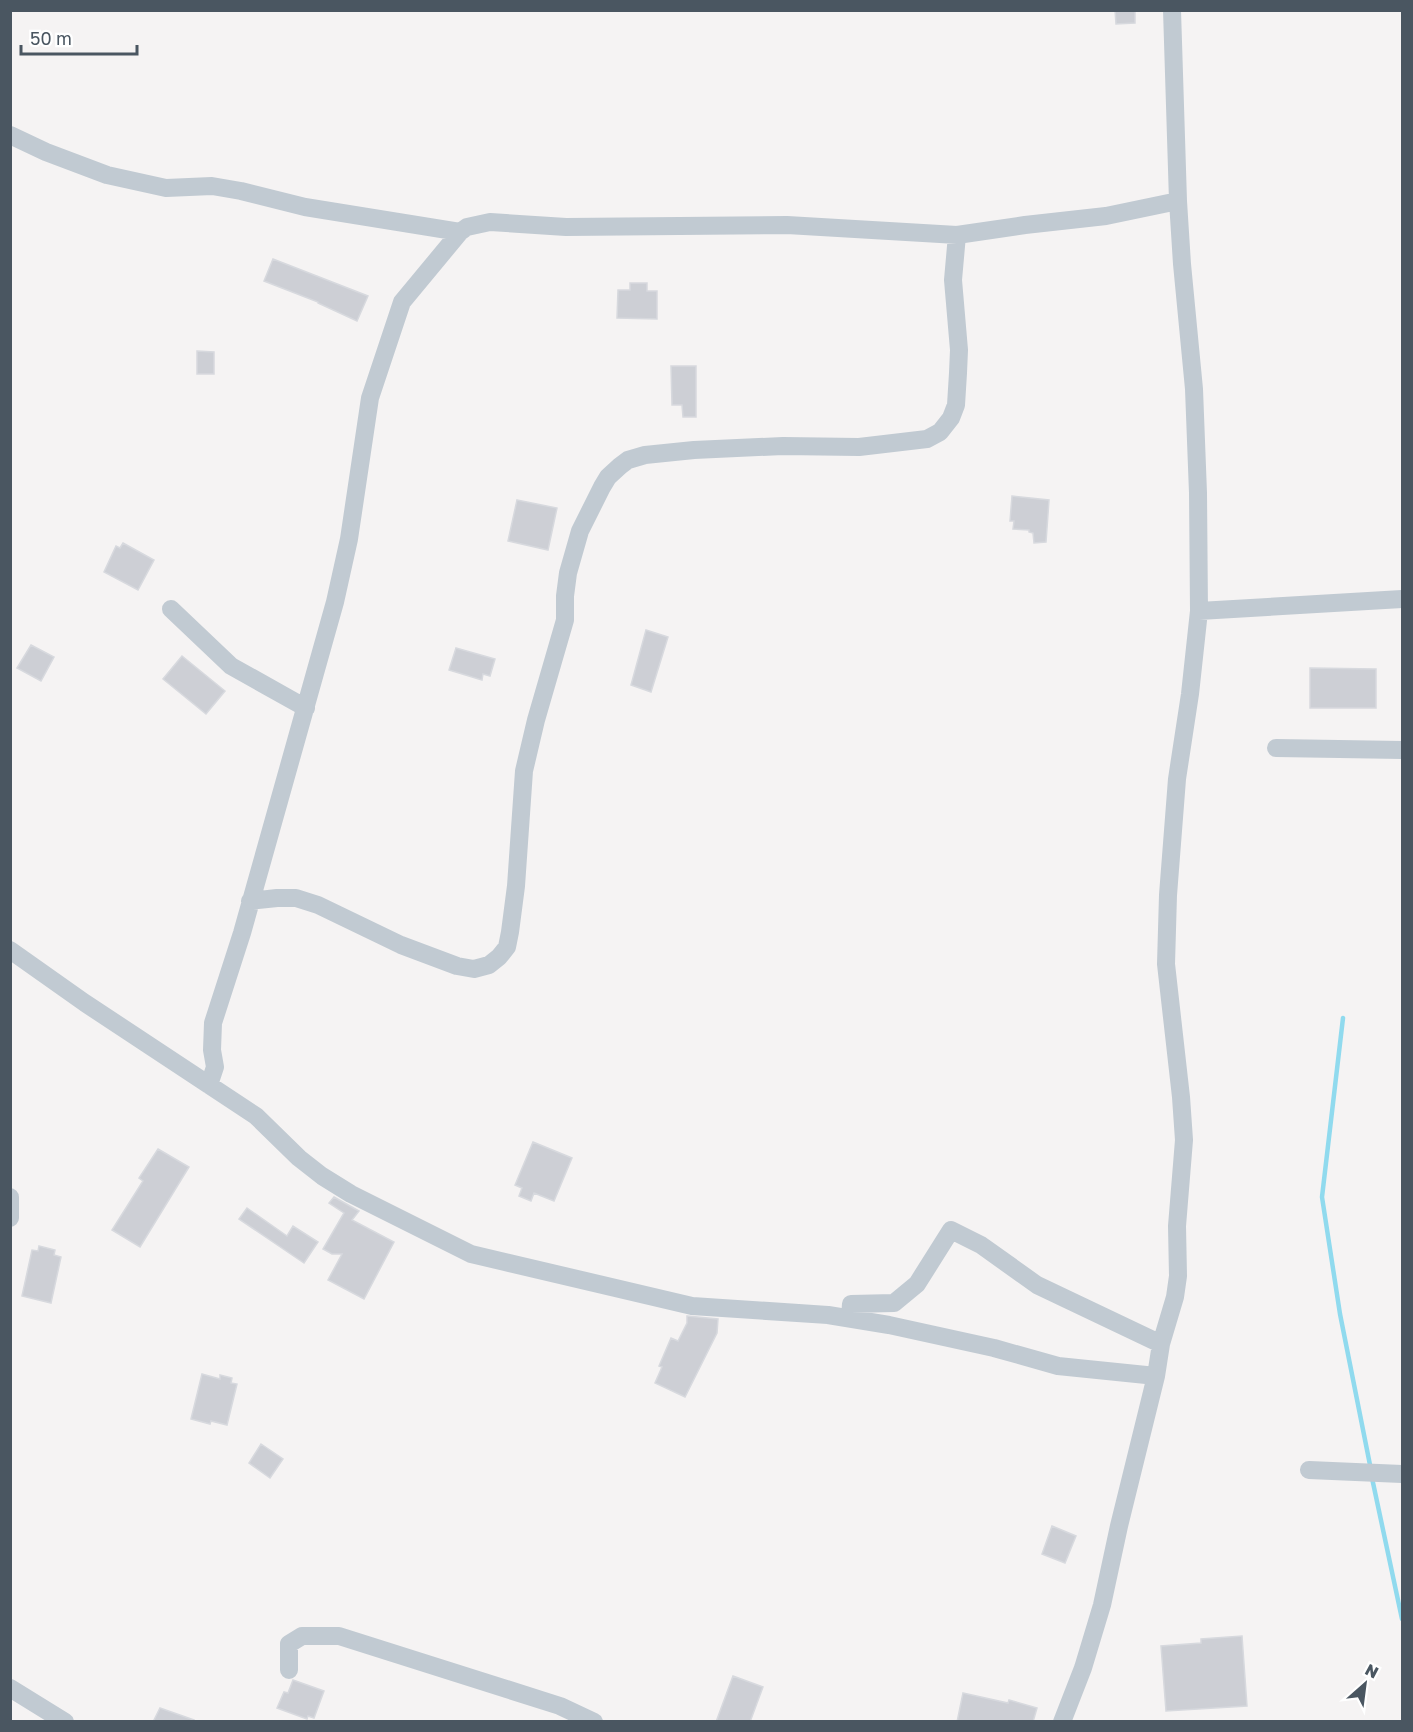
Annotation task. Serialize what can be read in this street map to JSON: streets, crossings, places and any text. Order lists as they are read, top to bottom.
{
  "scale_bar": "50 m",
  "north": "top right"
}
